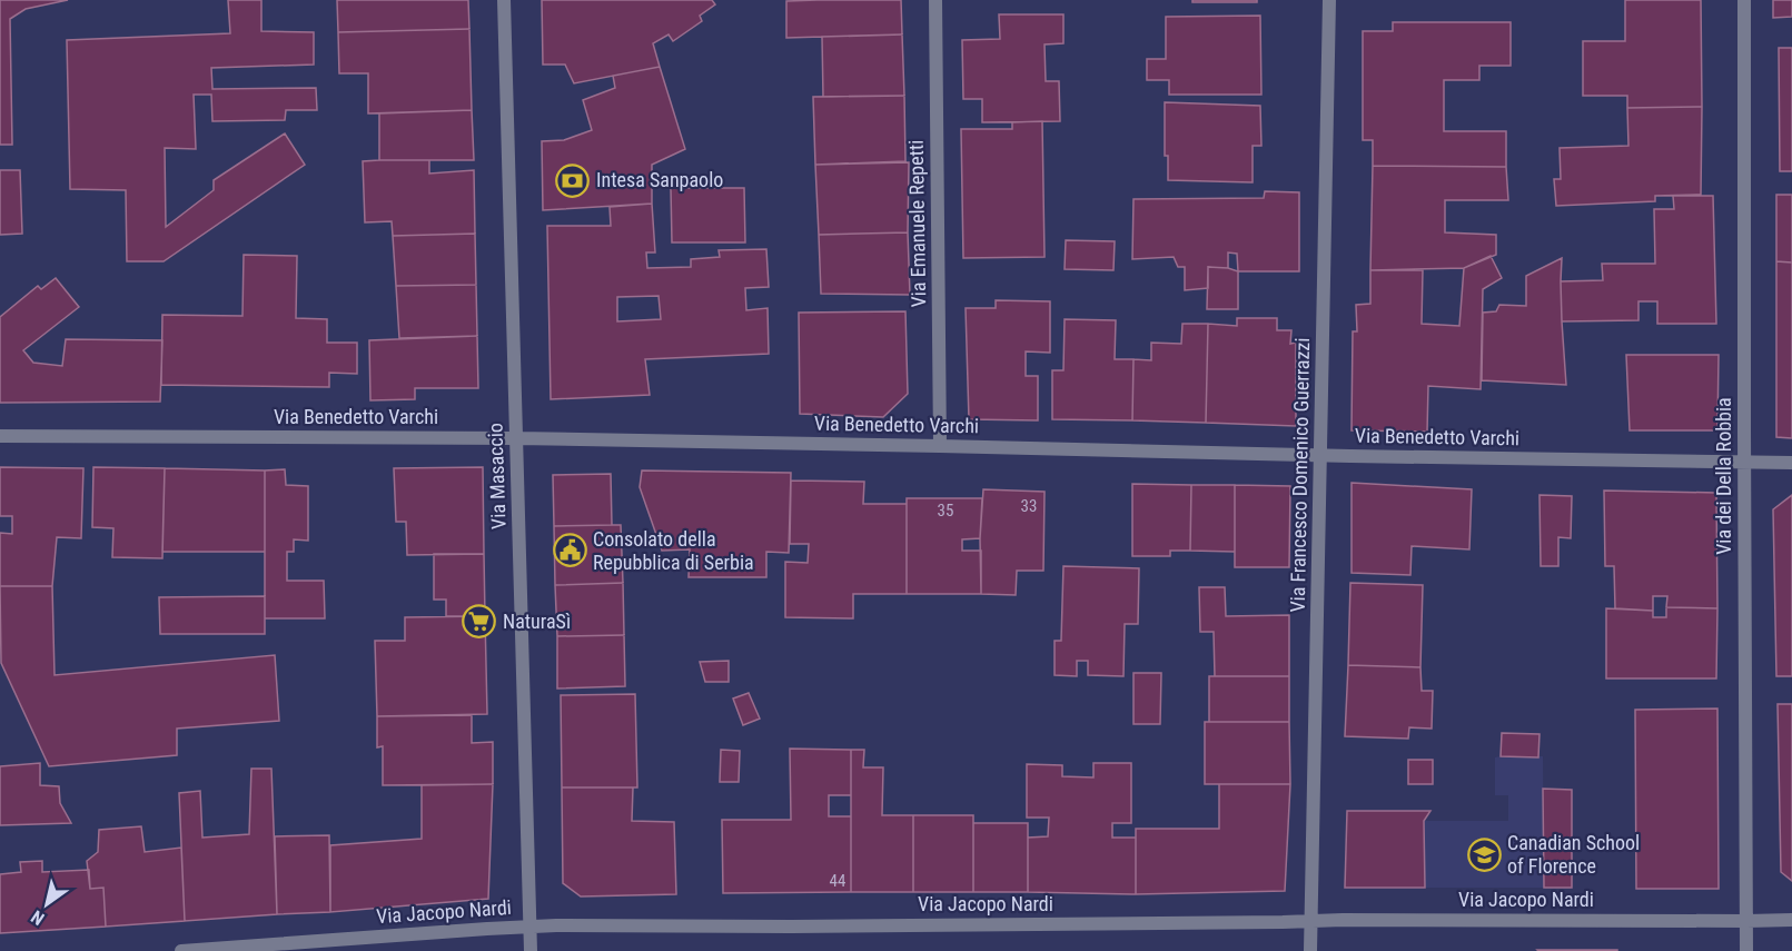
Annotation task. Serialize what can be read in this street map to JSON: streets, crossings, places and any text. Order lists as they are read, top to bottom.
{
  "streets": {
    "street": [
      "Via Emanuele Repetti",
      "Via Benedetto Varchi",
      "Via Francesco Domenico Guerrazzi",
      "Via Masaccio",
      "Via dei Della Robbia",
      "Via Jacopo Nardi"
    ]
  },
  "crossings": [
    ["Via Emanuele Repetti", "Via Benedetto Varchi"],
    ["Via Benedetto Varchi", "Via Francesco Domenico Guerrazzi"],
    ["Via Benedetto Varchi", "Via Masaccio"],
    ["Via Benedetto Varchi", "Via dei Della Robbia"],
    ["Via Francesco Domenico Guerrazzi", "Via Jacopo Nardi"],
    ["Via Masaccio", "Via Jacopo Nardi"],
    ["Via dei Della Robbia", "Via Jacopo Nardi"]
  ],
  "places": {
    "bank": ["Intesa Sanpaolo"],
    "public building": ["Consolato della Repubblica di Serbia"],
    "supermarket": ["NaturaSì"],
    "school or university": ["Canadian School of Florence"]
  },
  "house_numbers": ["33", "35", "44"],
  "north": "bottom left"
}
